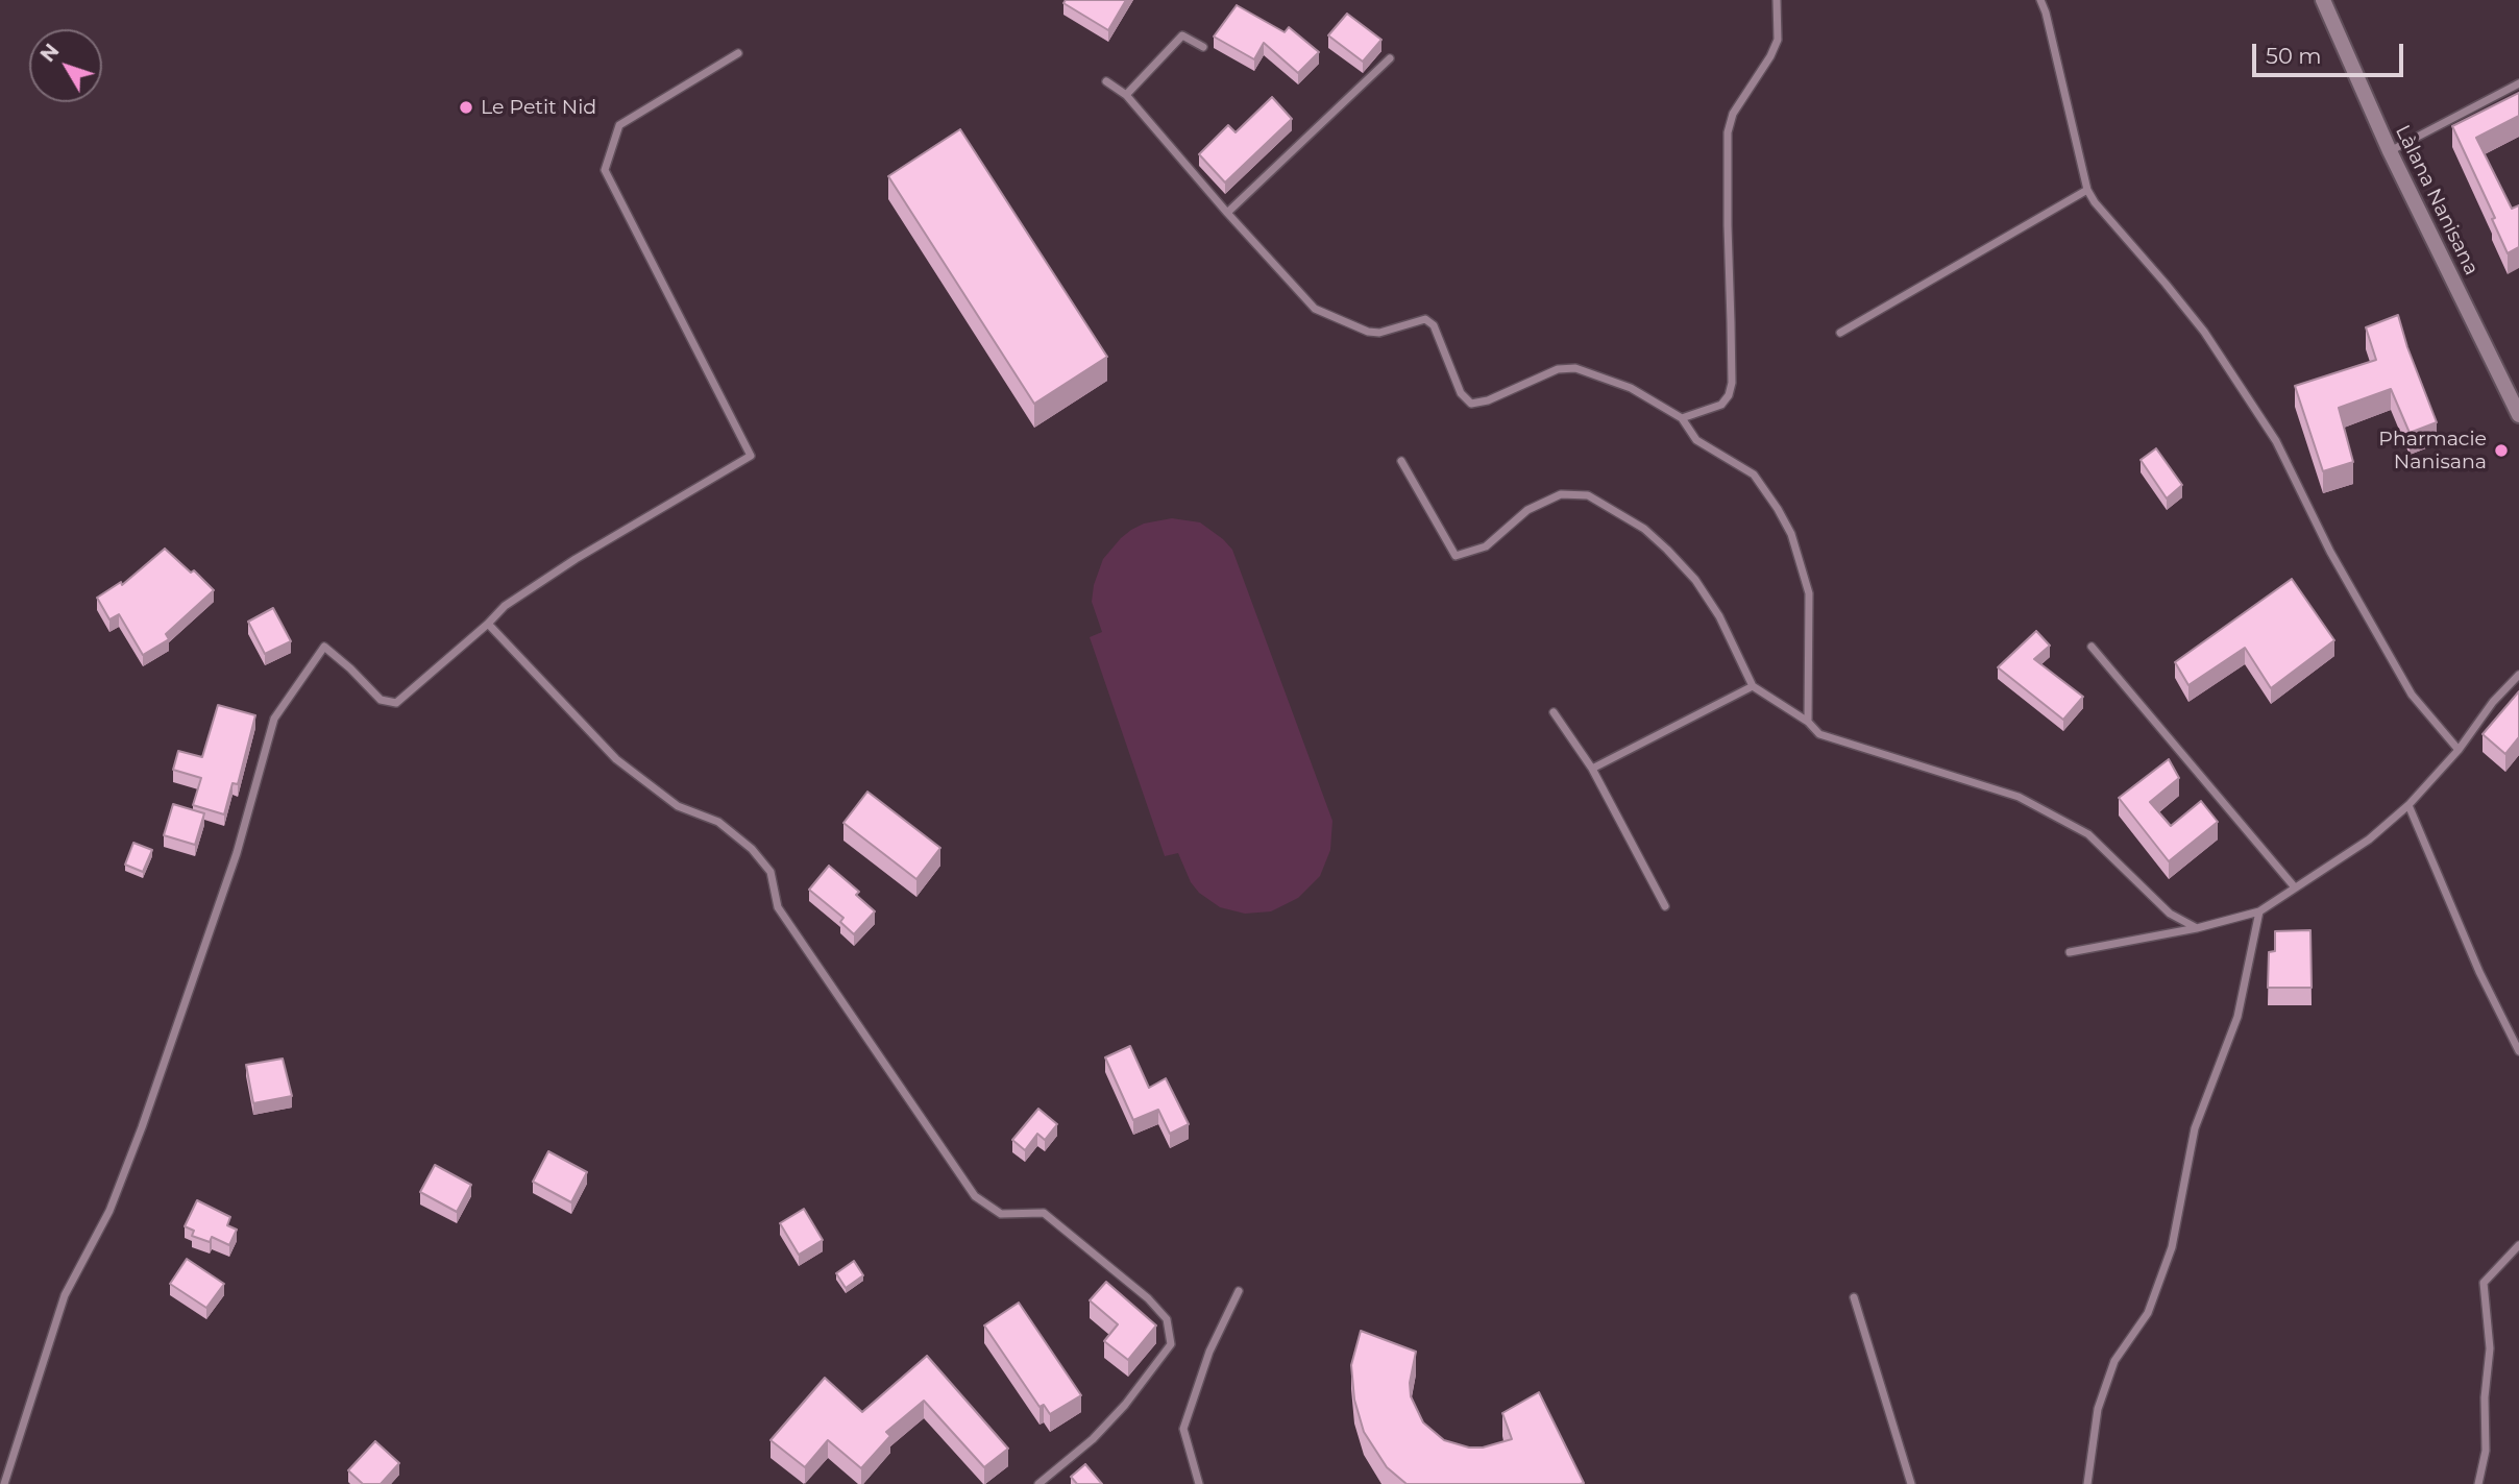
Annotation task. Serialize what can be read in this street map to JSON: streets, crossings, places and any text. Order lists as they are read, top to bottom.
{
  "streets": {
    "street": ["Làlana Nanisana"]
  },
  "places": ["Le Petit Nid", "Pharmacie Nanisana"],
  "scale_bar": "50 m",
  "north": "top left"
}
